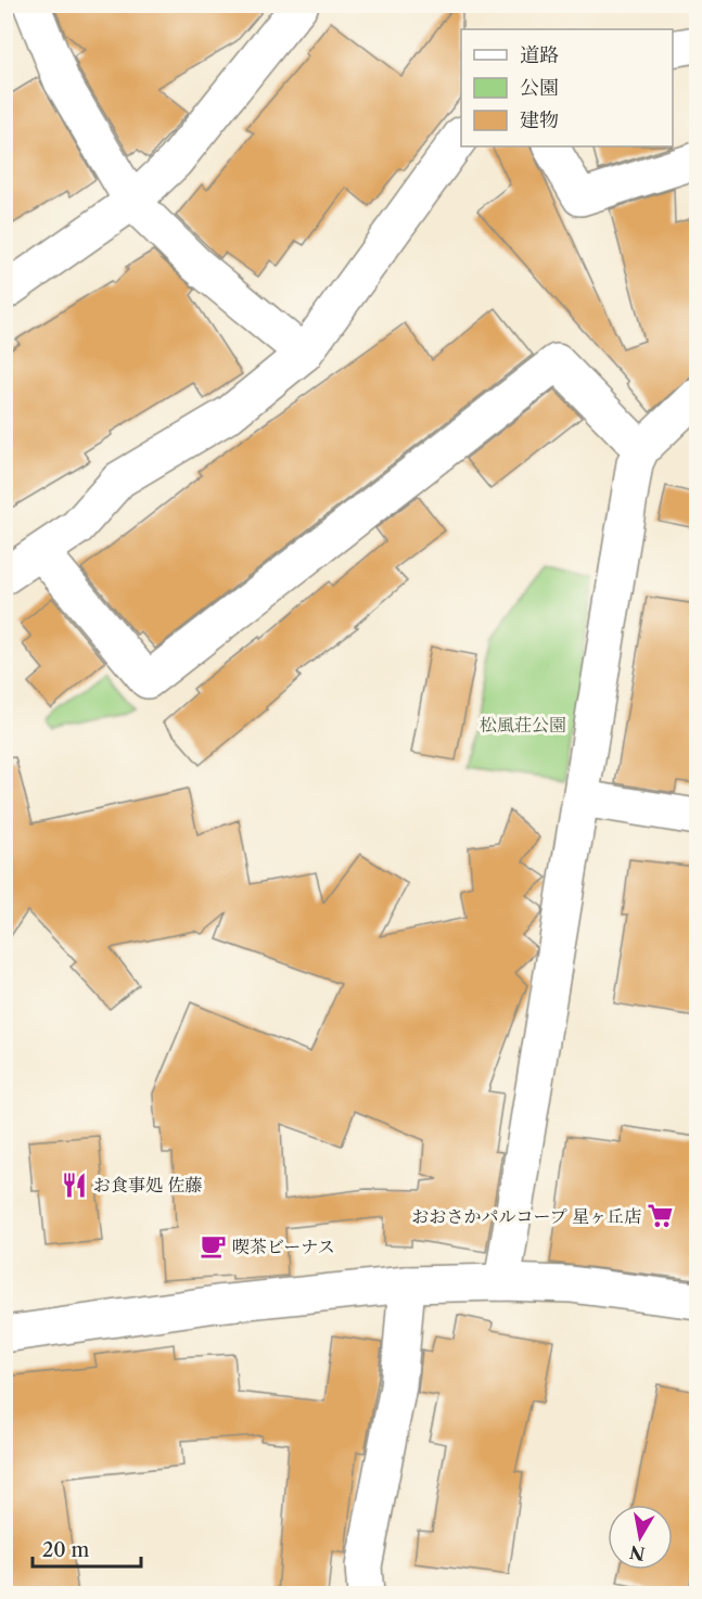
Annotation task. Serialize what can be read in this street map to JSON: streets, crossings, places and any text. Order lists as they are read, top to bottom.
{
  "parks": ["松風荘公園"],
  "places": {
    "restaurant": ["お食事処 佐藤"],
    "supermarket": ["おおさかパルコープ 星ヶ丘店"],
    "cafe": ["喫茶ビーナス"]
  },
  "legend": ["道路", "公園", "建物"],
  "scale_bar": "20 m",
  "north": "bottom"
}
